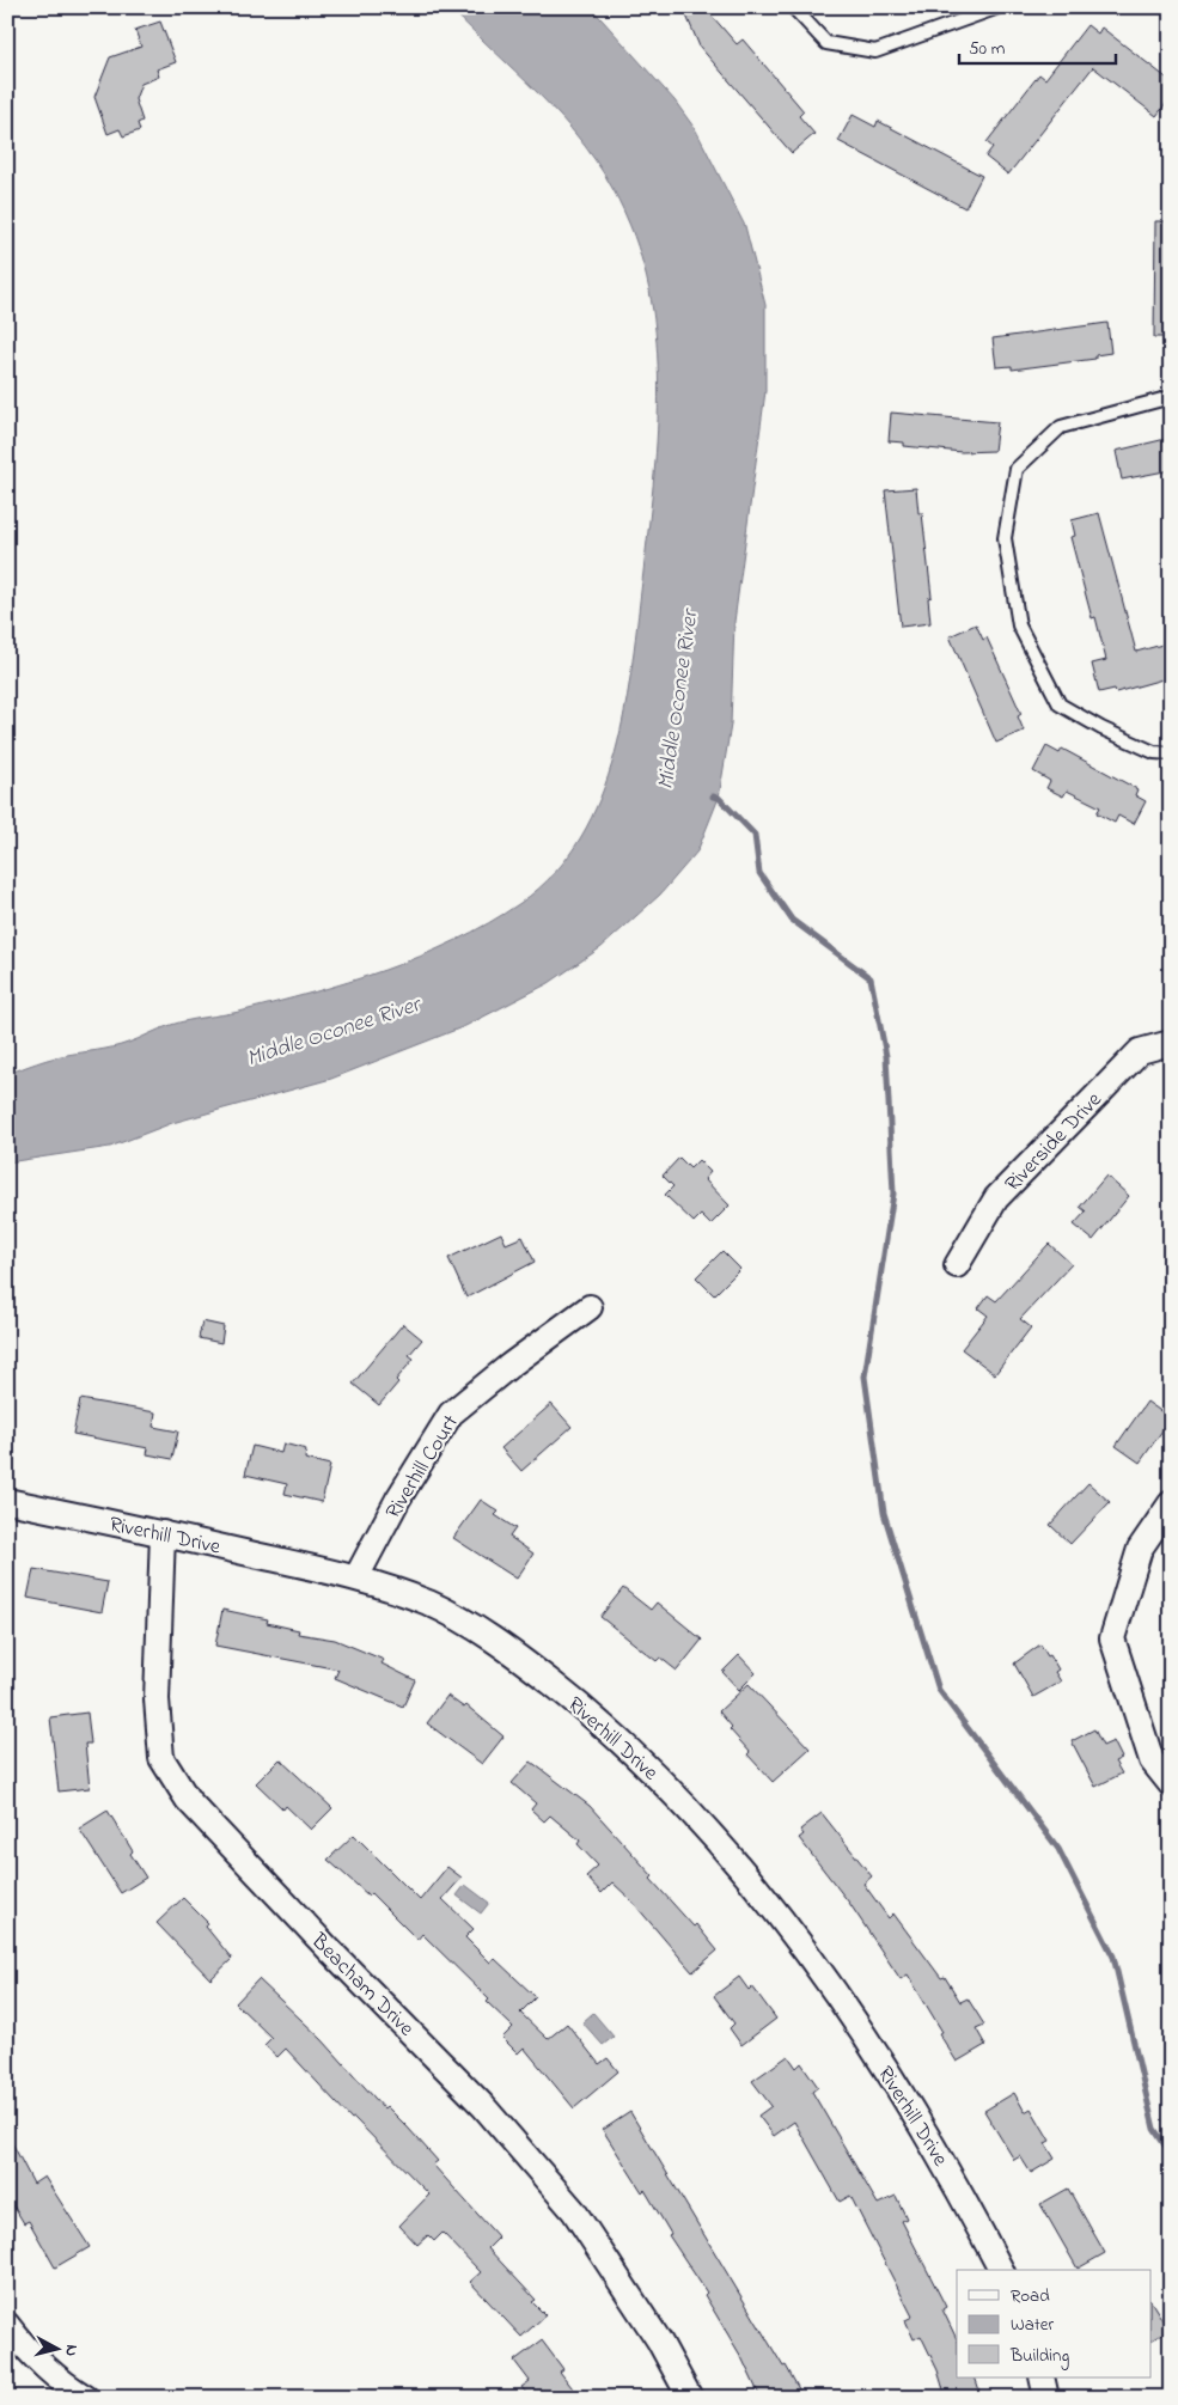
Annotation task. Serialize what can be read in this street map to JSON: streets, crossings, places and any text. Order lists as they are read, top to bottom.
{
  "streets": {
    "street": [
      "Riverside Drive",
      "Riverhill Court",
      "Riverhill Drive",
      "Beacham Drive"
    ]
  },
  "crossings": [
    ["Riverhill Court", "Riverhill Drive"],
    ["Riverhill Drive", "Beacham Drive"]
  ],
  "water": ["Middle Oconee River"],
  "legend": ["Road", "Water", "Building"],
  "scale_bar": "50 m",
  "north": "right"
}
